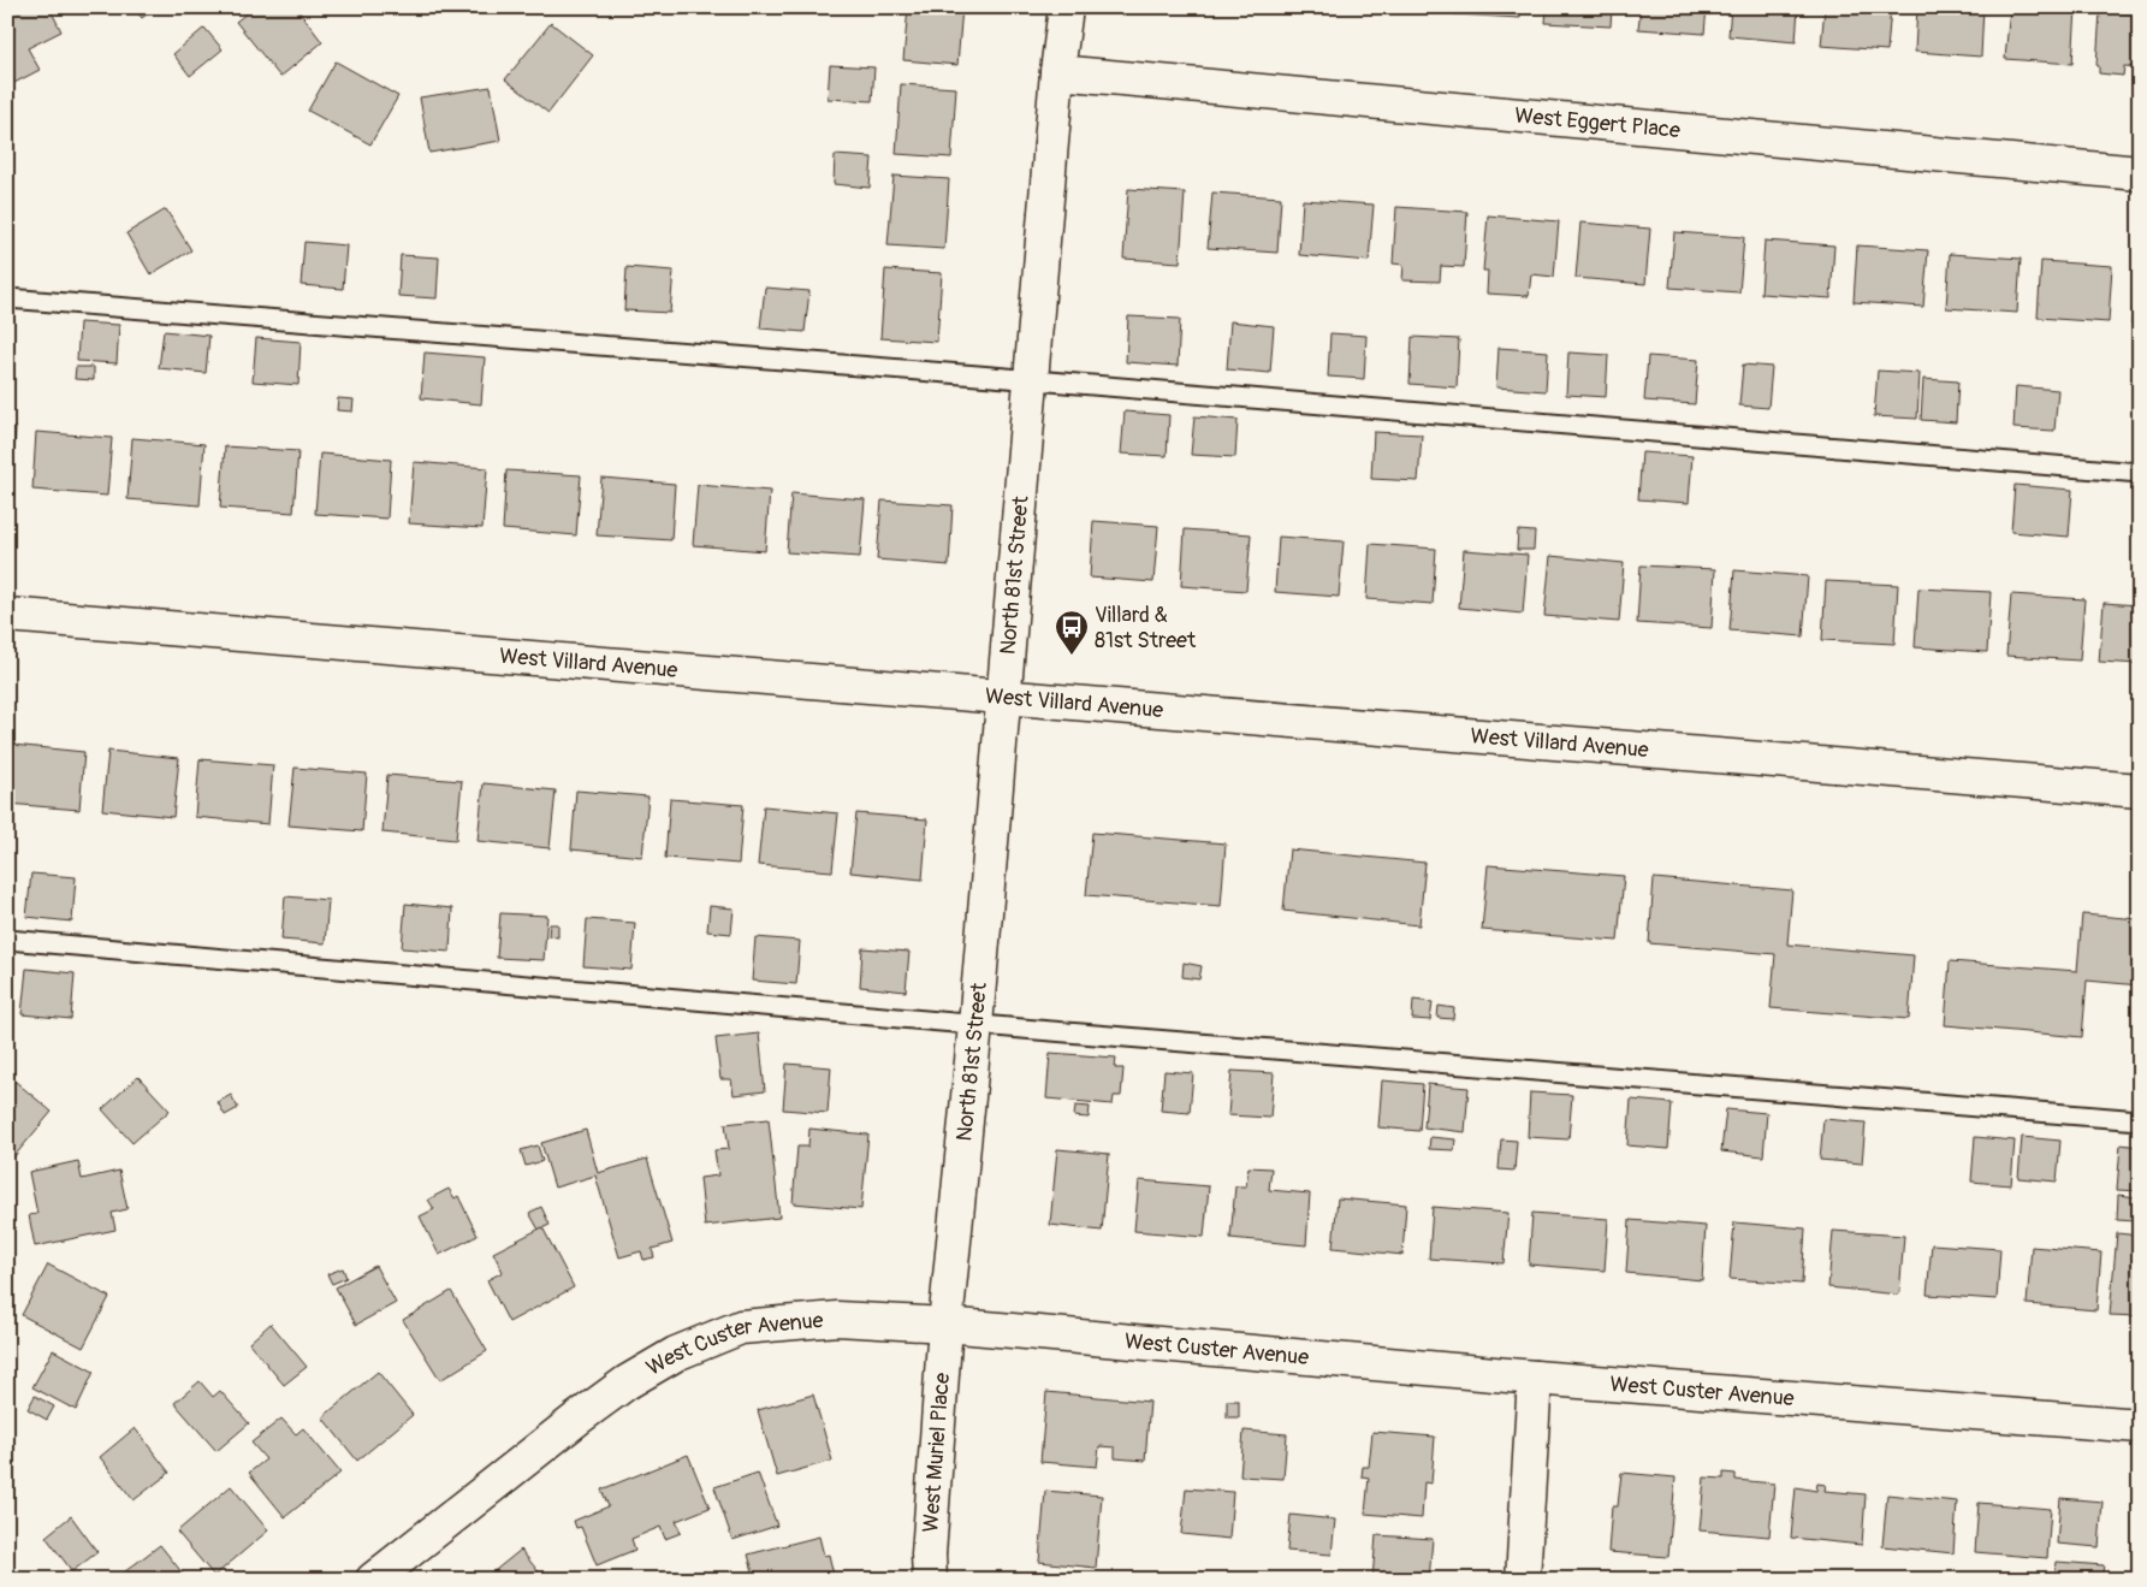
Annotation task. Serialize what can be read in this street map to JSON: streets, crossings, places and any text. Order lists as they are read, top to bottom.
{
  "streets": {
    "street": [
      "West Eggert Place",
      "North 81st Street",
      "West Villard Avenue",
      "West Custer Avenue",
      "West Muriel Place"
    ]
  },
  "crossings": [
    ["West Eggert Place", "North 81st Street"],
    ["North 81st Street", "West Villard Avenue"],
    ["North 81st Street", "West Custer Avenue"],
    ["North 81st Street", "West Muriel Place"],
    ["West Custer Avenue", "West Muriel Place"]
  ],
  "places": {
    "bus stop": ["Villard & 81st Street"]
  }
}
